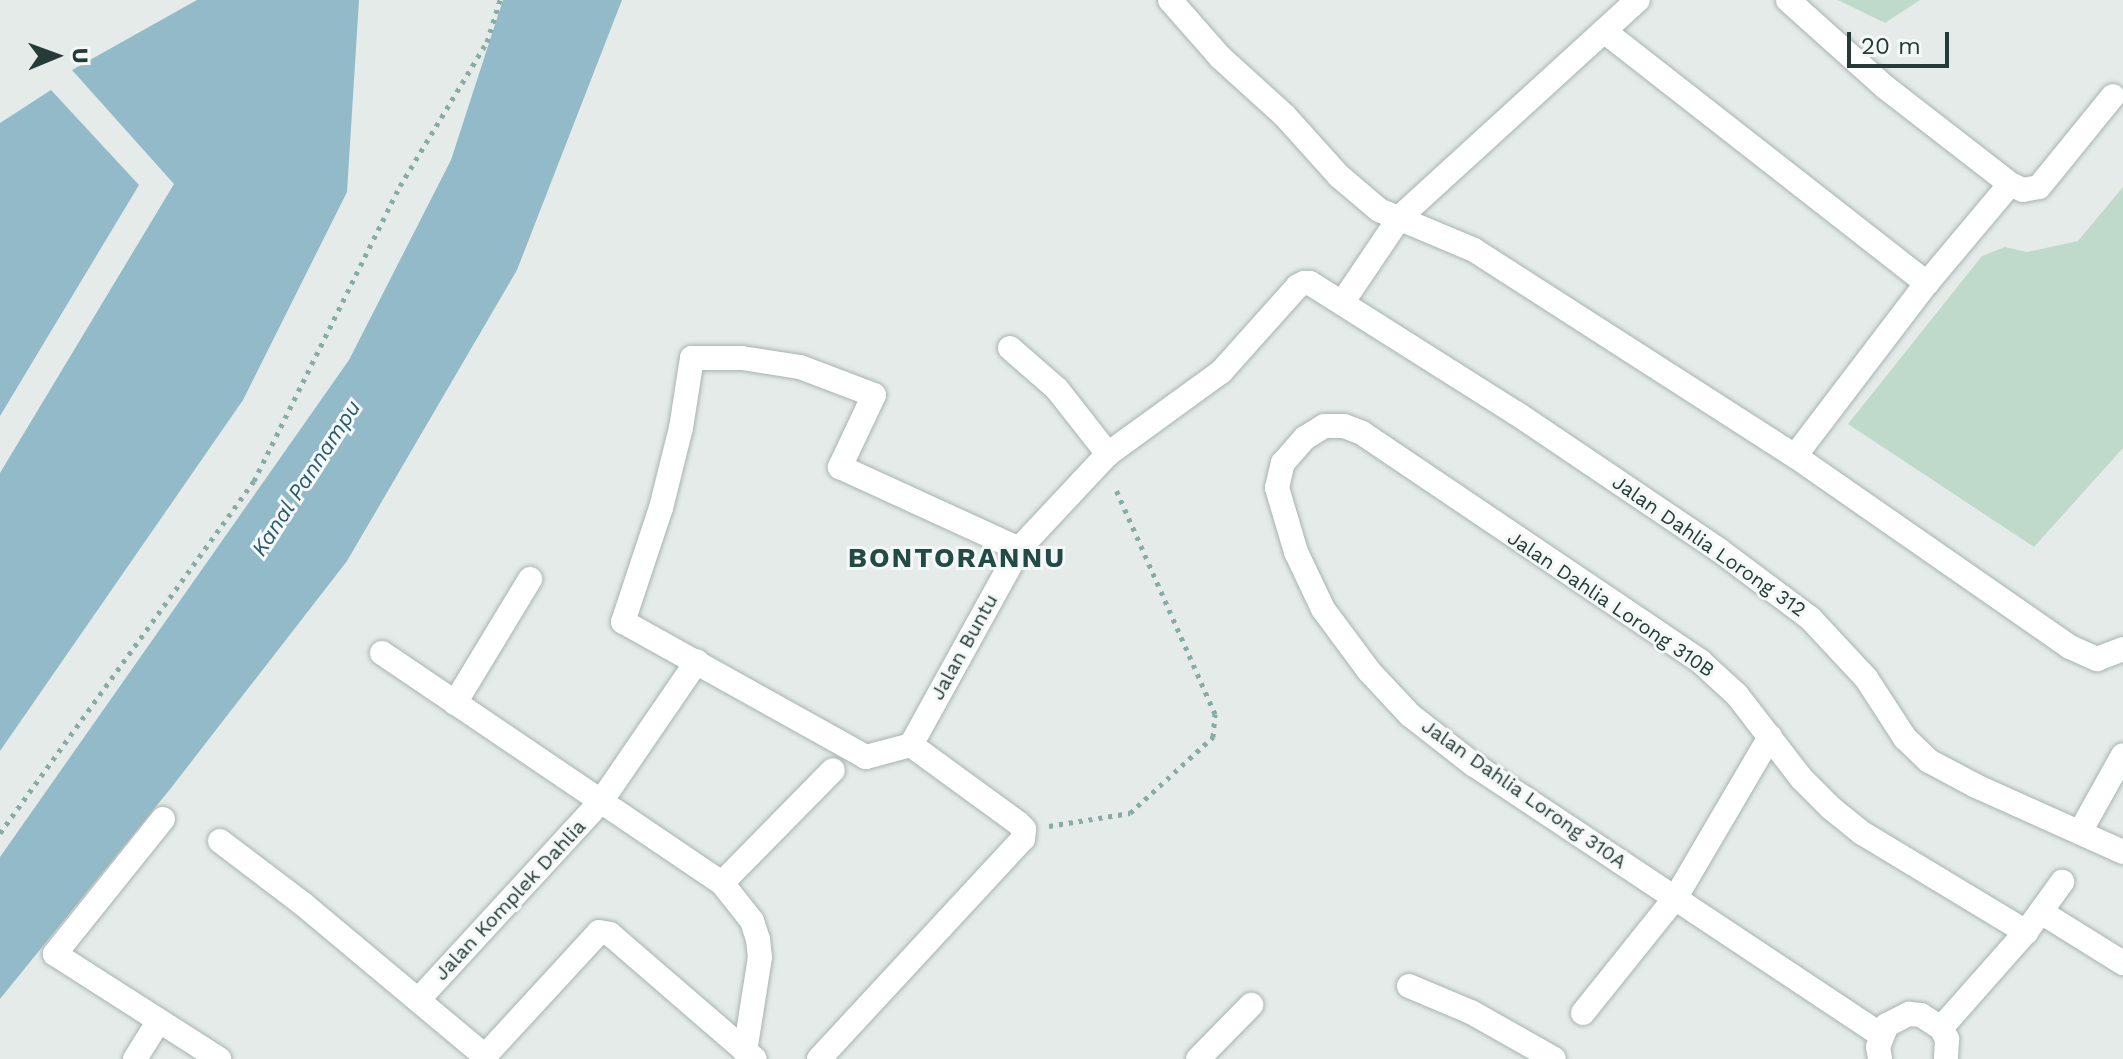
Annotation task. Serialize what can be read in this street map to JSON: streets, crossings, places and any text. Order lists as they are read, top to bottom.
{
  "streets": {
    "street": [
      "Jalan Dahlia Lorong 312",
      "Jalan Dahlia Lorong 310B",
      "Jalan Buntu",
      "Jalan Dahlia Lorong 310A",
      "Jalan Komplek Dahlia"
    ]
  },
  "crossings": [
    ["Jalan Dahlia Lorong 312", "Jalan Buntu"],
    ["Jalan Dahlia Lorong 310B", "Jalan Dahlia Lorong 310A"]
  ],
  "districts": ["BONTORANNU"],
  "water": ["Kanal Pannampu"],
  "scale_bar": "20 m",
  "north": "right"
}
